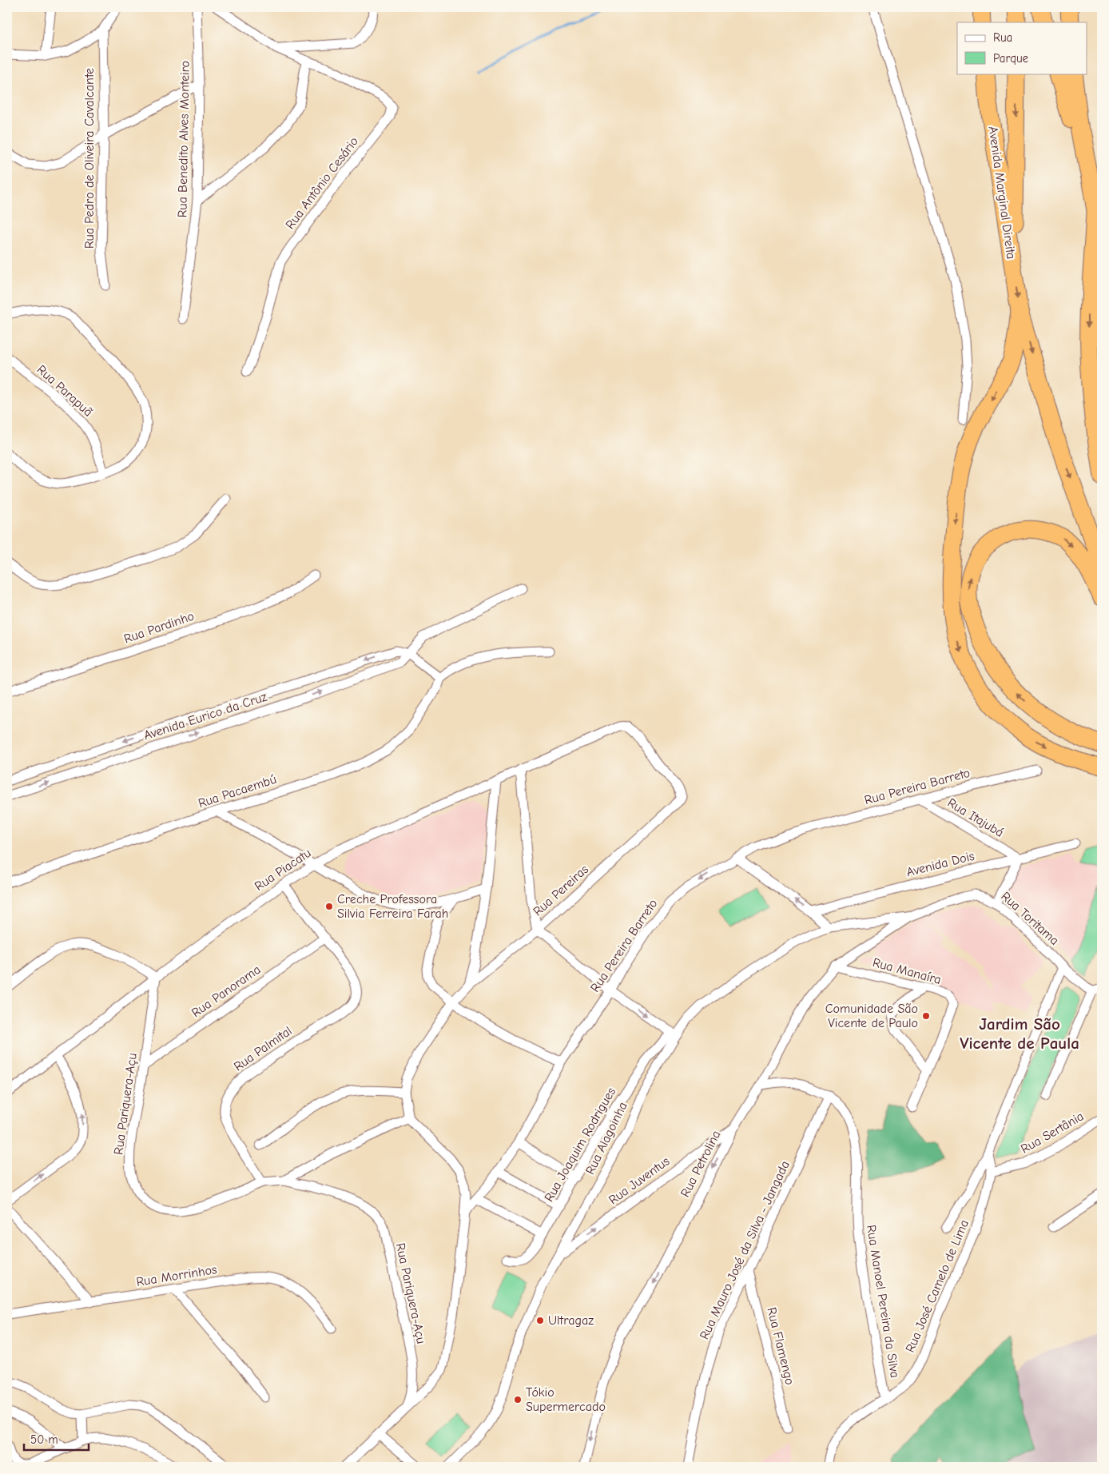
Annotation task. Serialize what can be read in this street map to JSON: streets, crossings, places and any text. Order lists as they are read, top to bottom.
{
  "streets": {
    "highway": ["Avenida Marginal Direita"],
    "street": [
      "Rua Benedito Alves Monteiro",
      "Rua Pedro de Oliveira Cavalcante",
      "Rua Antônio Cesário",
      "Rua Parapuã",
      "Rua Pardinho",
      "Avenida Eurico da Cruz",
      "Rua Pereira Barreto",
      "Rua Pacaembú",
      "Rua Itajubá",
      "Avenida Dois",
      "Rua Piacatu",
      "Rua Pereiras",
      "Rua Toritama",
      "Rua Manaíra",
      "Rua Panorama",
      "Rua Palmital",
      "Rua Pariquera-Açu",
      "Rua Sertânia",
      "Rua Alagoinha",
      "Rua Joaquim Rodrigues",
      "Rua Petrolina",
      "Rua Juventus",
      "Rua Mauro José da Silva - Jangada",
      "Rua Morrinhos",
      "Rua José Camelo de Lima",
      "Rua Manoel Pereira da Silva",
      "Rua Flamengo"
    ]
  },
  "crossings": [
    ["Rua Pereira Barreto", "Rua Itajubá"],
    ["Rua Itajubá", "Avenida Dois"],
    ["Rua Piacatu", "Rua Pereiras"],
    ["Rua Piacatu", "Rua Palmital"],
    ["Rua Piacatu", "Rua Pariquera-Açu"],
    ["Rua Toritama", "Rua Alagoinha"],
    ["Rua Toritama", "Rua Petrolina"],
    ["Rua Manaíra", "Rua Petrolina"],
    ["Rua Panorama", "Rua Palmital"],
    ["Rua Panorama", "Rua Pariquera-Açu"],
    ["Rua Palmital", "Rua Pariquera-Açu"],
    ["Rua Sertânia", "Rua José Camelo de Lima"],
    ["Rua Alagoinha", "Rua Joaquim Rodrigues"],
    ["Rua Alagoinha", "Rua Petrolina"],
    ["Rua Alagoinha", "Rua Juventus"],
    ["Rua Petrolina", "Rua Juventus"],
    ["Rua Petrolina", "Rua Manoel Pereira da Silva"],
    ["Rua Mauro José da Silva - Jangada", "Rua Manoel Pereira da Silva"],
    ["Rua Mauro José da Silva - Jangada", "Rua Flamengo"],
    ["Rua José Camelo de Lima", "Rua Manoel Pereira da Silva"]
  ],
  "one_way": ["Rua Petrolina", "Rua Juventus"],
  "districts": ["Jardim São Vicente de Paula"],
  "places": [
    "Creche Professora Silvia Ferreira Farah",
    "Comunidade São Vicente de Paulo",
    "Ultragaz",
    "Tókio Supermercado"
  ],
  "legend": ["Rua", "Parque"],
  "scale_bar": "50 m"
}
